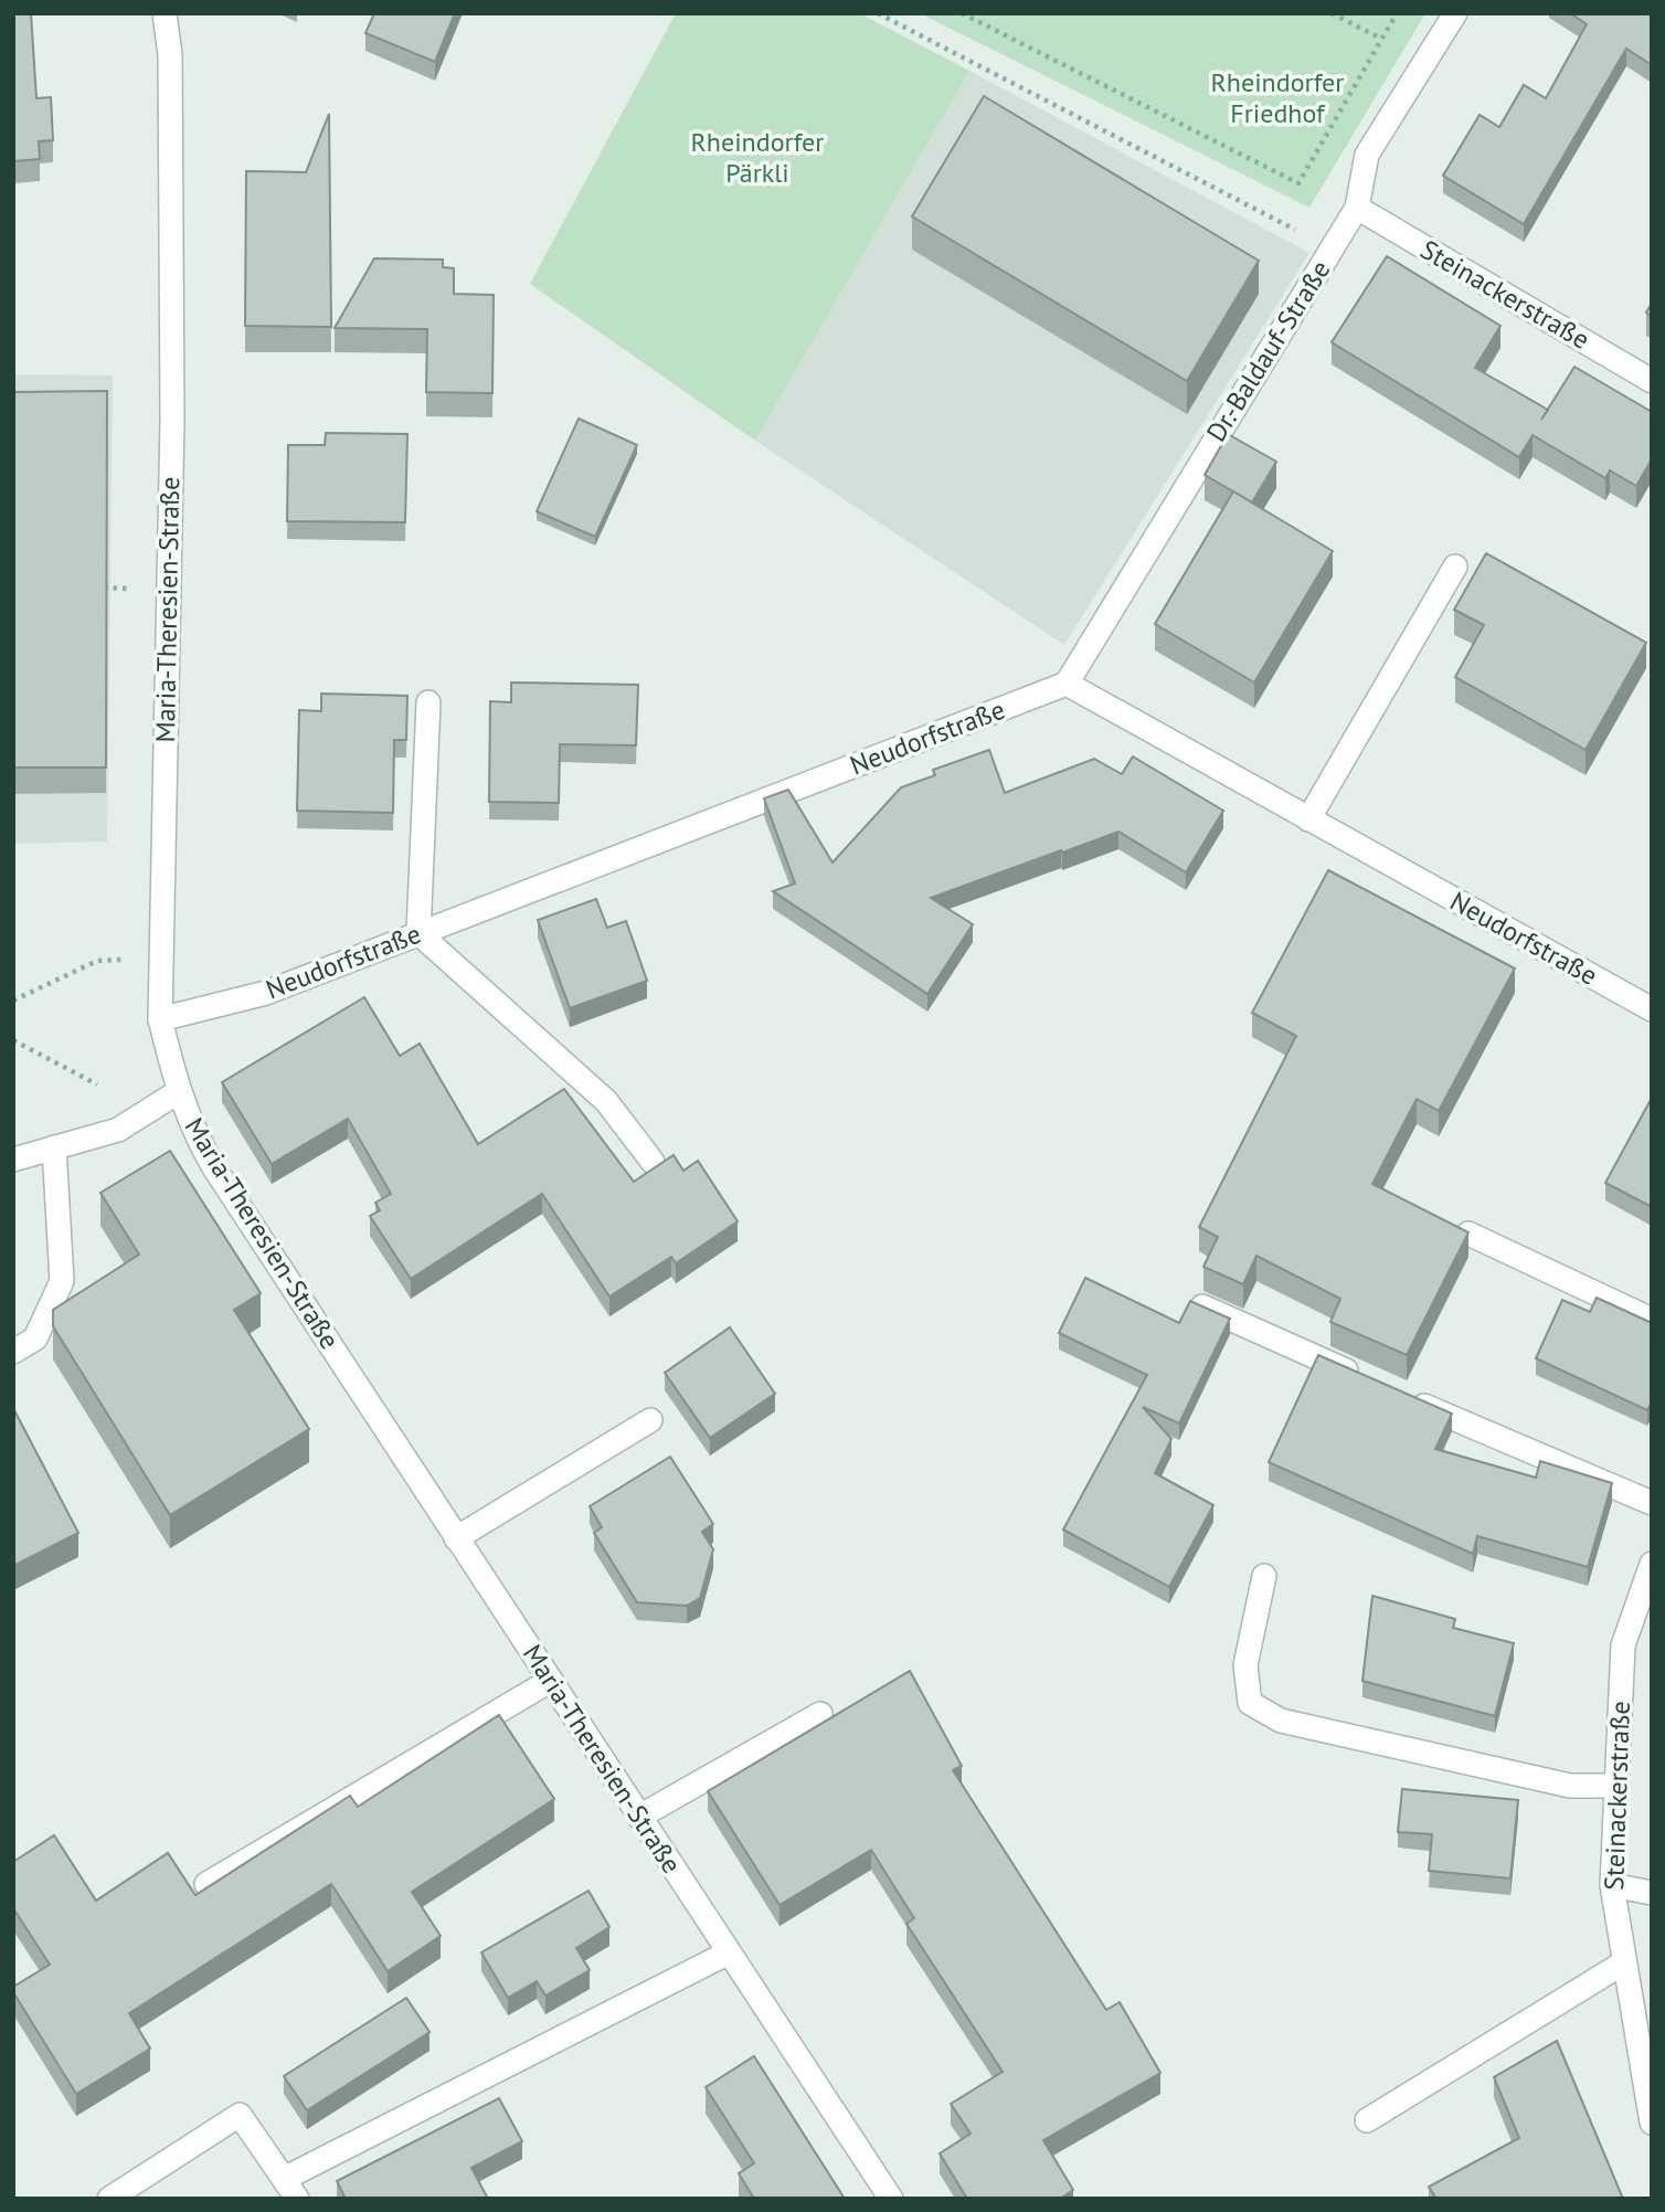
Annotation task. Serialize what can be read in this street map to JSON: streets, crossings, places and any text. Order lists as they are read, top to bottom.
{
  "streets": {
    "street": [
      "Steinackerstraße",
      "Dr.-Baldauf-Straße",
      "Maria-Theresien-Straße",
      "Neudorfstraße"
    ]
  },
  "crossings": [
    ["Steinackerstraße", "Dr.-Baldauf-Straße"],
    ["Dr.-Baldauf-Straße", "Neudorfstraße"],
    ["Maria-Theresien-Straße", "Neudorfstraße"]
  ],
  "parks": ["Rheindorfer Friedhof", "Rheindorfer Pärkli"]
}
